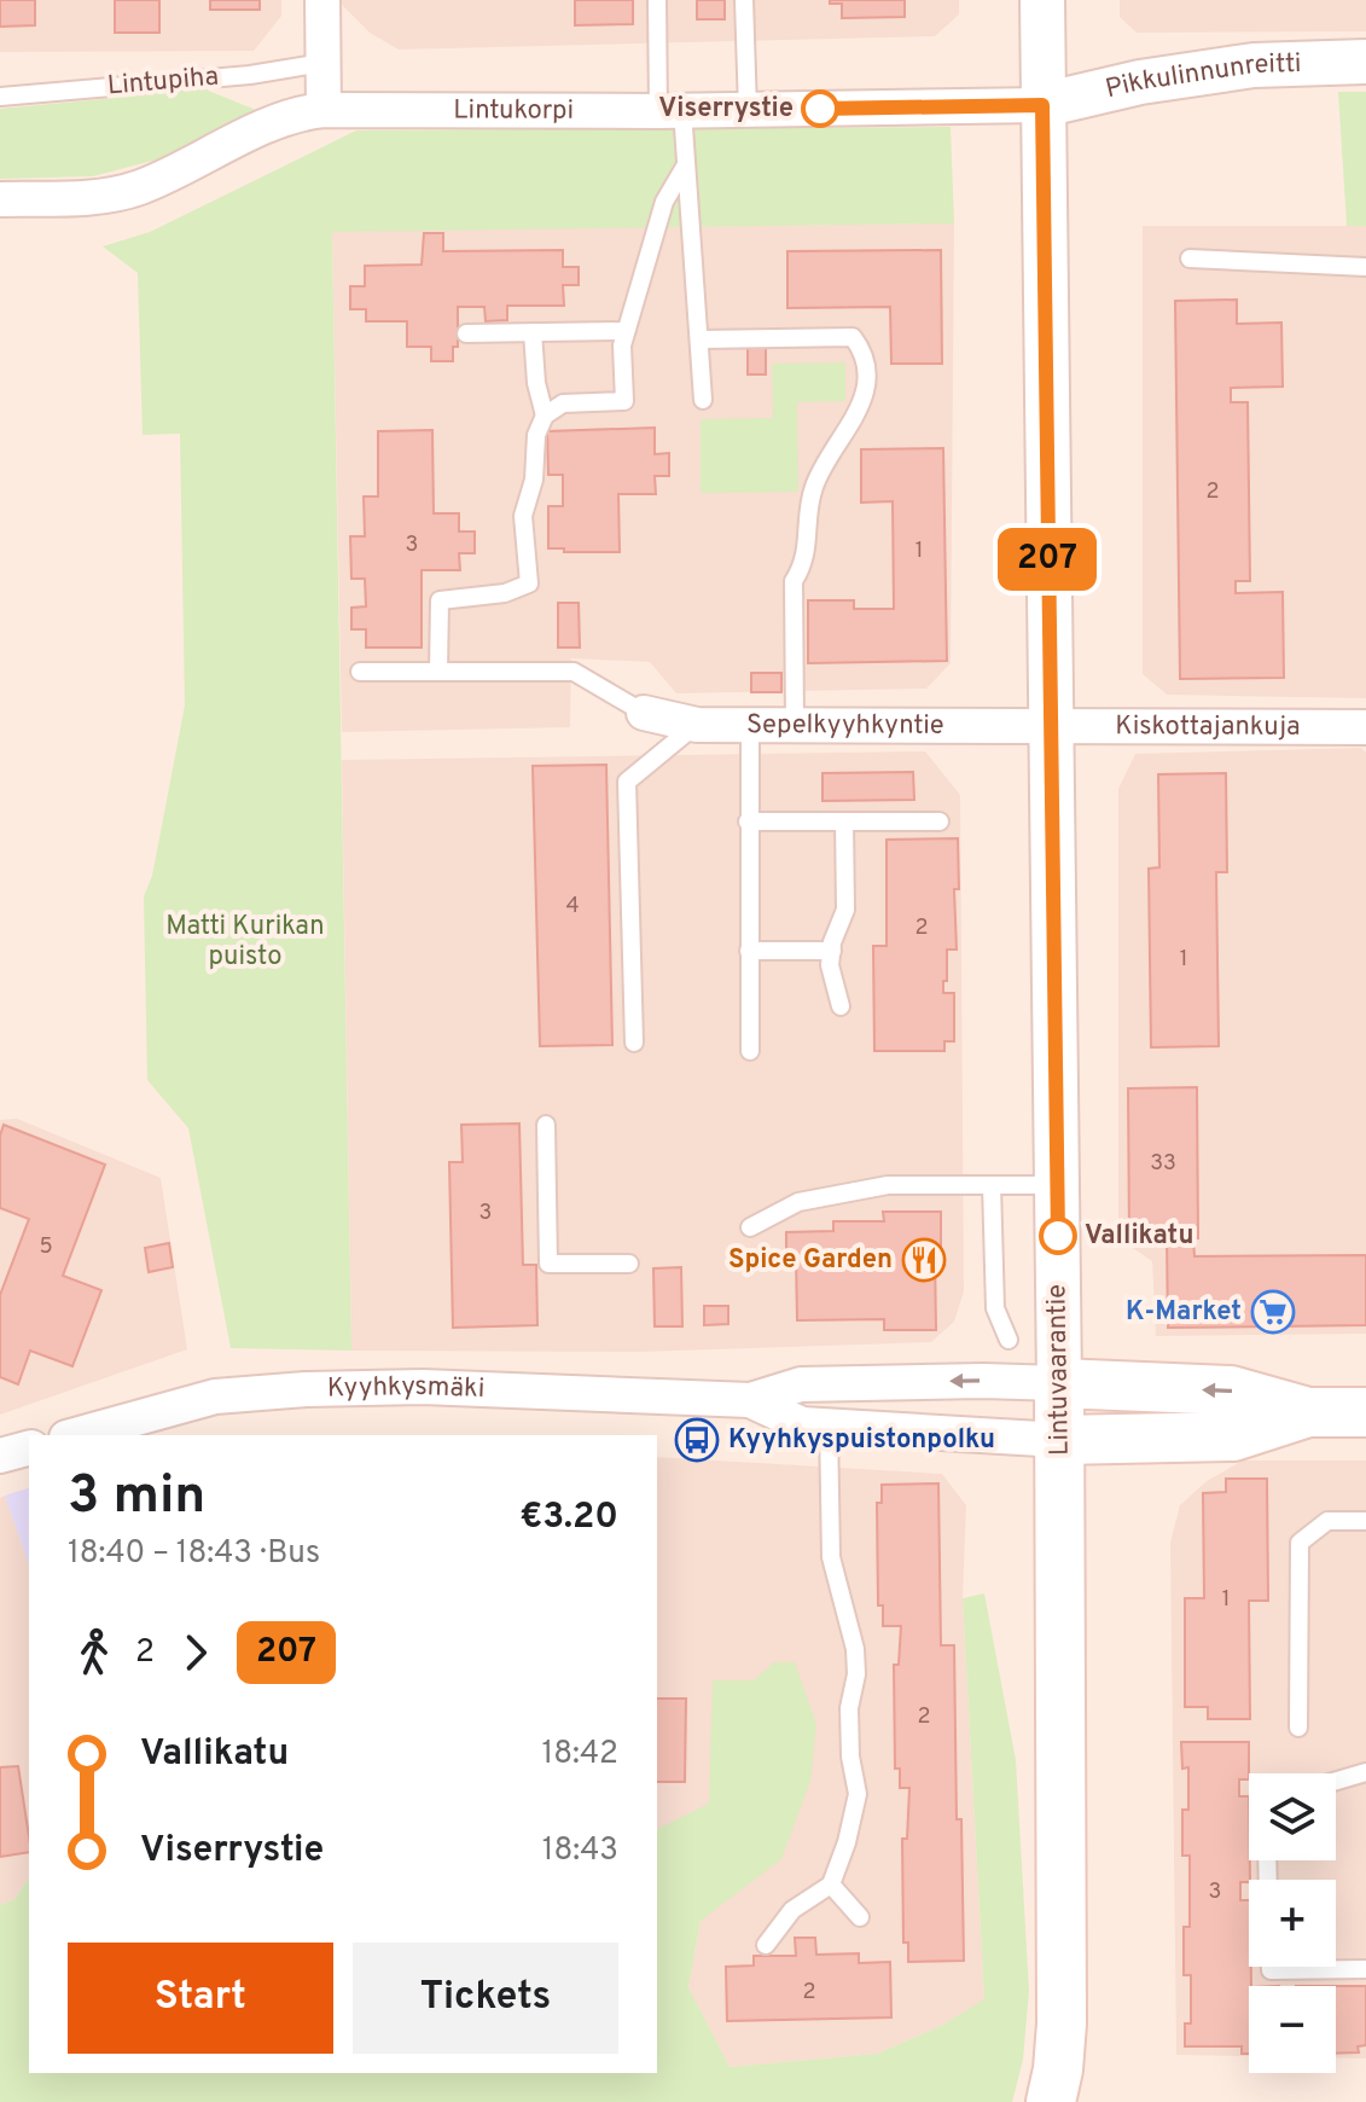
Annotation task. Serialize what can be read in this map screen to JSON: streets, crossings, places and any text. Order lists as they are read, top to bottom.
{
  "streets": {
    "main road": ["Lintuvaarantie"],
    "street": [
      "Pikkulinnunreitti",
      "Lintukorpi",
      "Sepelkyyhkyntie",
      "Kiskottajankuja",
      "Kyyhkysmäki"
    ],
    "lane": ["Lintupiha"]
  },
  "crossings": [
    ["Pikkulinnunreitti", "Lintukorpi"],
    ["Pikkulinnunreitti", "Lintuvaarantie"],
    ["Lintukorpi", "Lintuvaarantie"],
    ["Sepelkyyhkyntie", "Kiskottajankuja"],
    ["Sepelkyyhkyntie", "Lintuvaarantie"],
    ["Kiskottajankuja", "Lintuvaarantie"],
    ["Lintuvaarantie", "Kyyhkysmäki"]
  ],
  "parks": ["Matti Kurikan puisto"],
  "places": {
    "other": ["Viserrystie", "Vallikatu"],
    "restaurant": ["Spice Garden"],
    "supermarket": ["K-Market"],
    "bus stop": ["Kyyhkyspuistonpolku"]
  },
  "lines": ["bus line 207"],
  "house_numbers": [
    "2",
    "3",
    "1",
    "4",
    "2",
    "1",
    "33",
    "3",
    "5",
    "1",
    "2",
    "3",
    "2"
  ],
  "page": {
    "on_map": "207",
    "heading": ["3 min", "18:40 – 18:43 · Bus", "€3.20"],
    "legs": ["2", "207"],
    "list": [
      {
        "name": "Vallikatu",
        "value": "18:42"
      },
      {
        "name": "Viserrystie",
        "value": "18:43"
      }
    ],
    "map_buttons": ["+", "−"],
    "buttons": ["Start", "Tickets"]
  }
}
